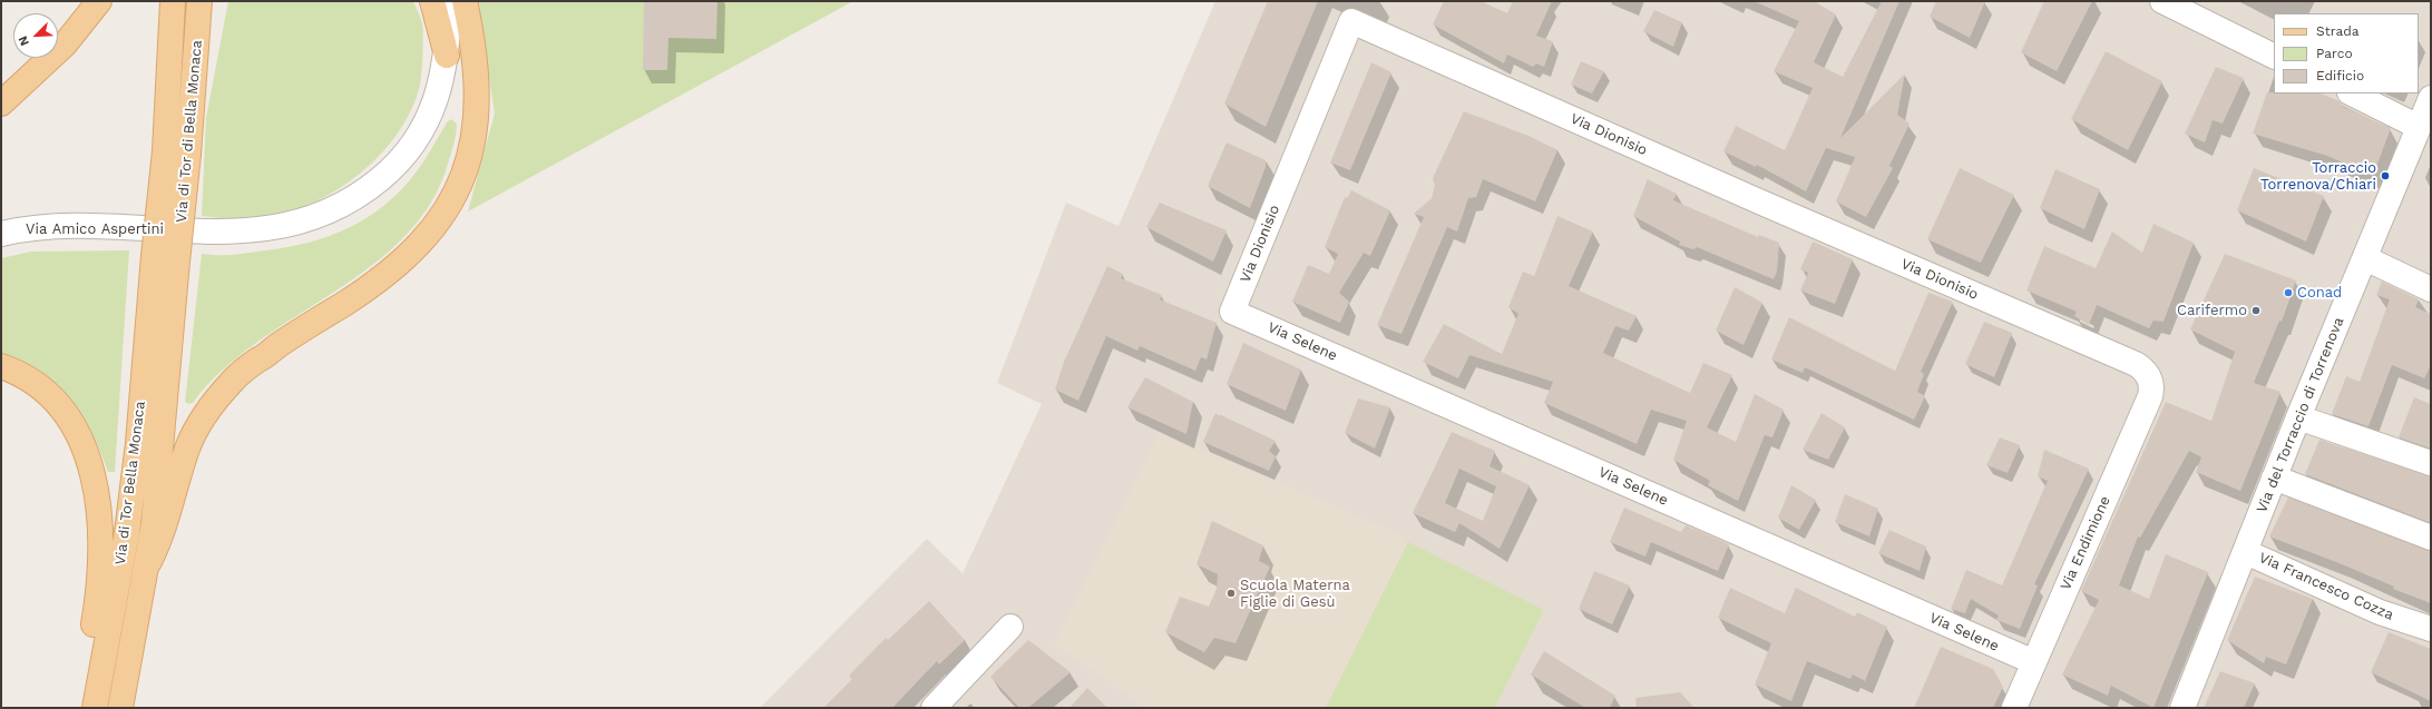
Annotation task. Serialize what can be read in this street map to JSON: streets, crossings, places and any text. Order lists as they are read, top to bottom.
{
  "streets": {
    "main road": ["Via di Tor di Bella Monaca", "Via di Tor Bella Monaca"],
    "street": [
      "Via Dionisio",
      "Via Amico Aspertini",
      "Via Selene",
      "Via del Torraccio di Torrenova",
      "Via Endimione",
      "Via Francesco Cozza"
    ]
  },
  "crossings": [
    ["Via di Tor di Bella Monaca", "Via di Tor Bella Monaca"],
    ["Via Dionisio", "Via Selene"],
    ["Via Dionisio", "Via Endimione"],
    ["Via Selene", "Via Endimione"],
    ["Via del Torraccio di Torrenova", "Via Francesco Cozza"]
  ],
  "places": [
    "Torraccio Torrenova/Chiari",
    "Conad",
    "Carifermo",
    "Scuola Materna Figlie di Gesù"
  ],
  "legend": ["Strada", "Parco", "Edificio"],
  "north": "bottom left"
}
